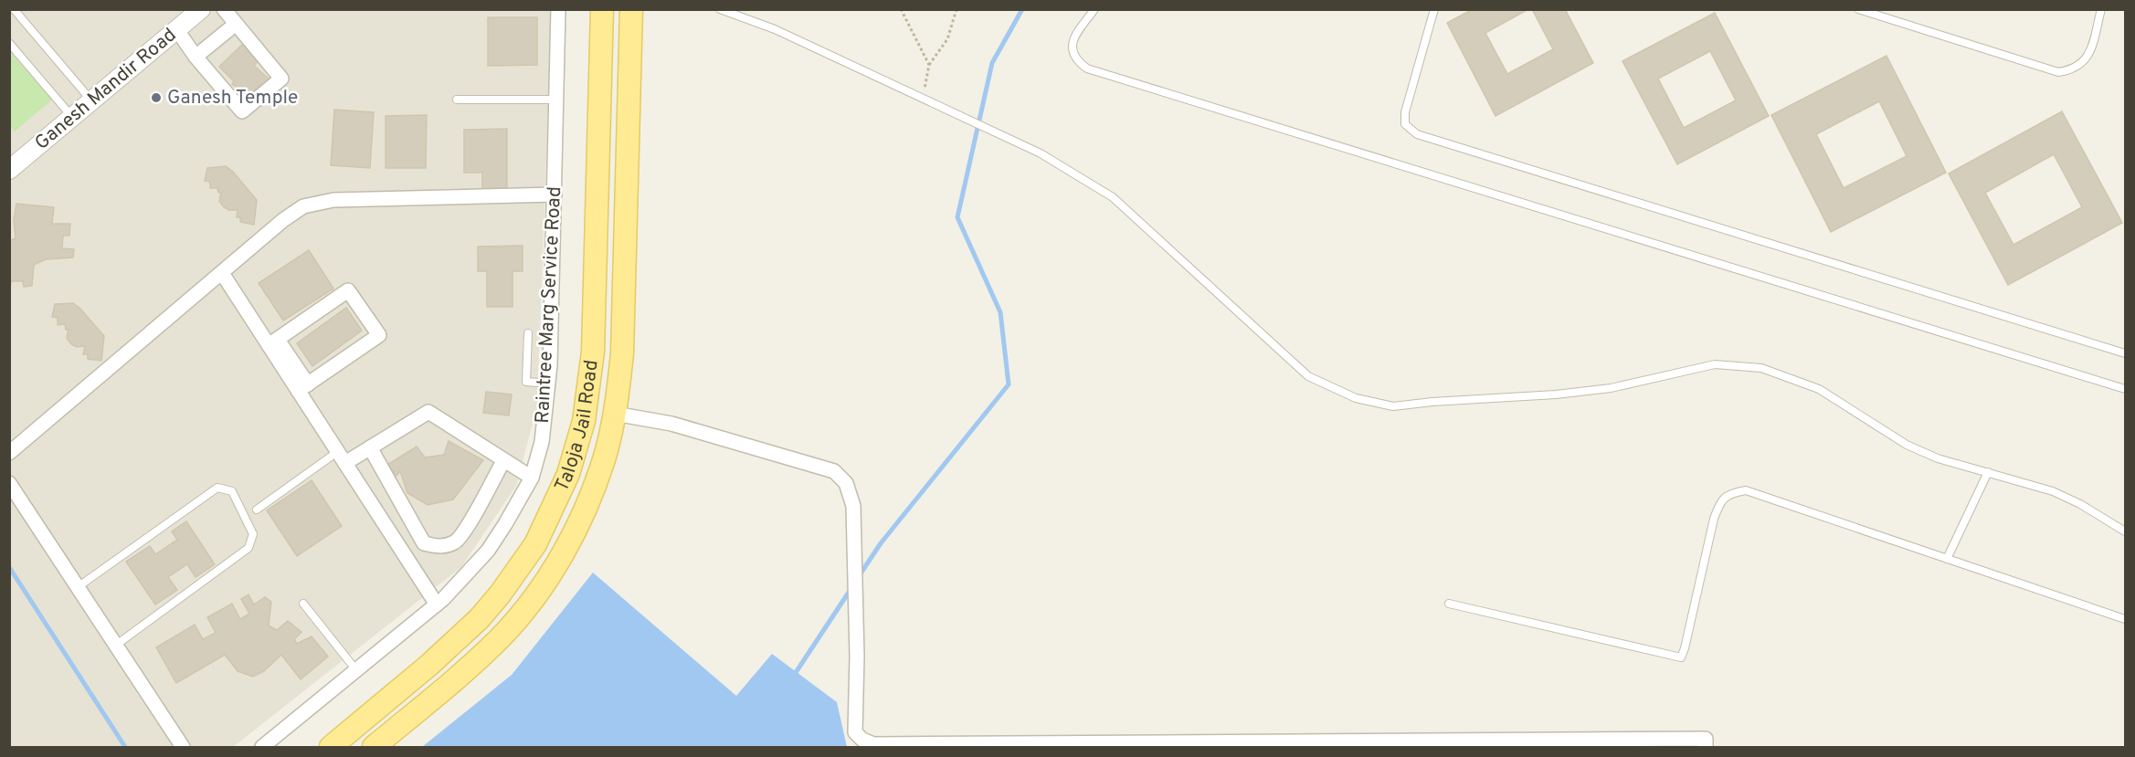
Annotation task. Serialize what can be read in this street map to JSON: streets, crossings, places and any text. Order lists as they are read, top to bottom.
{
  "streets": {
    "main road": ["Taloja Jail Road"],
    "street": ["Ganesh Mandir Road", "Raintree Marg Service Road"]
  },
  "places": ["Ganesh Temple"]
}
